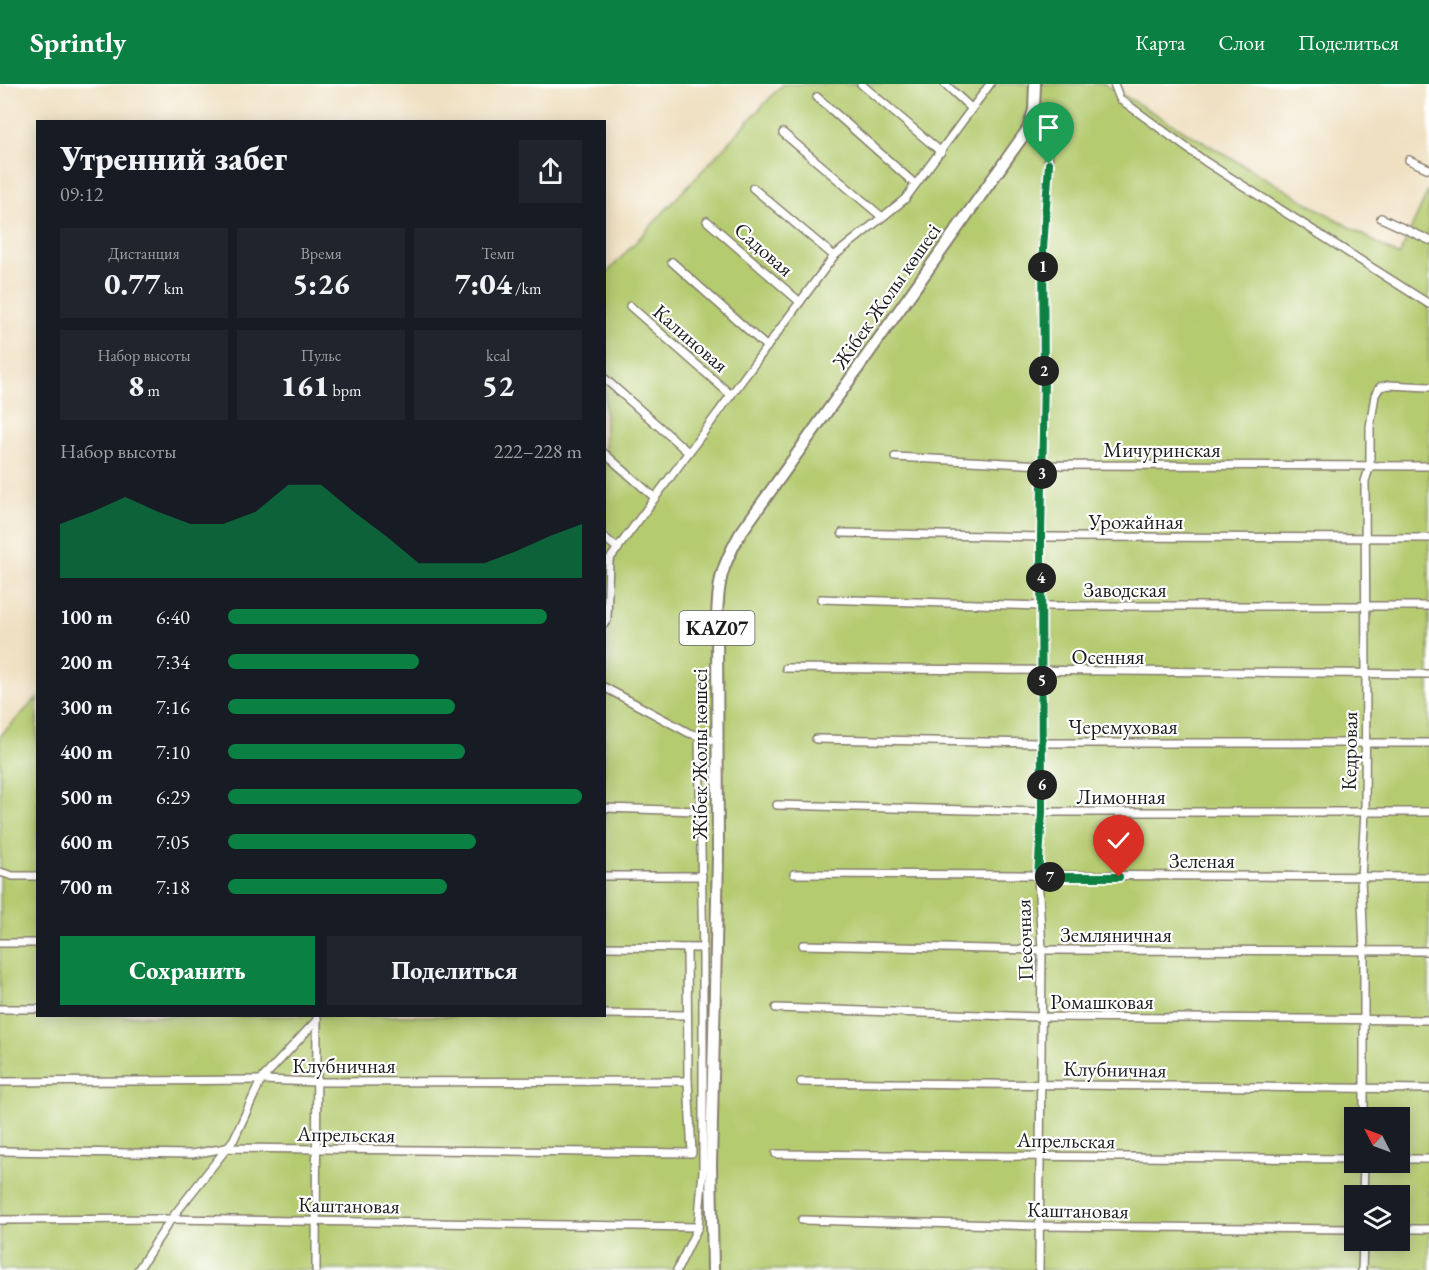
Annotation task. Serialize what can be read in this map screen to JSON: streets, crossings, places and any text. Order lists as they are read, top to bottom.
{
  "streets": {
    "highway": ["Жібек Жолы көшесі", "KAZ07"],
    "street": [
      "Садовая",
      "Калиновая",
      "Мичуринская",
      "Урожайная",
      "Заводская",
      "Осенняя",
      "Черемуховая",
      "Кедровая",
      "Лимонная",
      "Зеленая",
      "Земляничная",
      "Песочная",
      "Ромашковая",
      "Клубничная",
      "Апрельская",
      "Каштановая"
    ]
  },
  "crossings": [
    ["Жібек Жолы көшесі", "Песочная"],
    ["Мичуринская", "Кедровая"],
    ["Мичуринская", "Песочная"],
    ["Урожайная", "Кедровая"],
    ["Урожайная", "Песочная"],
    ["Заводская", "Кедровая"],
    ["Заводская", "Песочная"],
    ["Осенняя", "Кедровая"],
    ["Осенняя", "Песочная"],
    ["Черемуховая", "Кедровая"],
    ["Черемуховая", "Песочная"],
    ["Кедровая", "Лимонная"],
    ["Кедровая", "Зеленая"],
    ["Кедровая", "Земляничная"],
    ["Кедровая", "Ромашковая"],
    ["Кедровая", "Клубничная"],
    ["Лимонная", "Песочная"],
    ["Зеленая", "Песочная"],
    ["Земляничная", "Песочная"],
    ["Песочная", "Ромашковая"],
    ["Песочная", "Клубничная"],
    ["Песочная", "Апрельская"],
    ["Песочная", "Каштановая"],
    ["Клубничная", "Апрельская"]
  ],
  "north": "top left",
  "page": {
    "header": "Sprintly",
    "nav": ["Карта", "Слои", "Поделиться"],
    "heading": ["Утренний забег", "09:12"],
    "stats": [
      ["Дистанция", "0.77 km"],
      ["Время", "5:26"],
      ["Темп", "7:04 /km"],
      ["Набор высоты", "8 m"],
      ["Пульс", "161 bpm"],
      ["kcal", "52"]
    ],
    "pins": [
      "1",
      "2",
      "3",
      "4",
      "5",
      "6",
      "7"
    ],
    "chart": ["Набор высоты", "222–228 m"],
    "list": [
      {
        "name": "100 m",
        "note": "6:40"
      },
      {
        "name": "200 m",
        "note": "7:34"
      },
      {
        "name": "300 m",
        "note": "7:16"
      },
      {
        "name": "400 m",
        "note": "7:10"
      },
      {
        "name": "500 m",
        "note": "6:29"
      },
      {
        "name": "600 m",
        "note": "7:05"
      },
      {
        "name": "700 m",
        "note": "7:18"
      }
    ],
    "buttons": ["Сохранить", "Поделиться"]
  }
}
